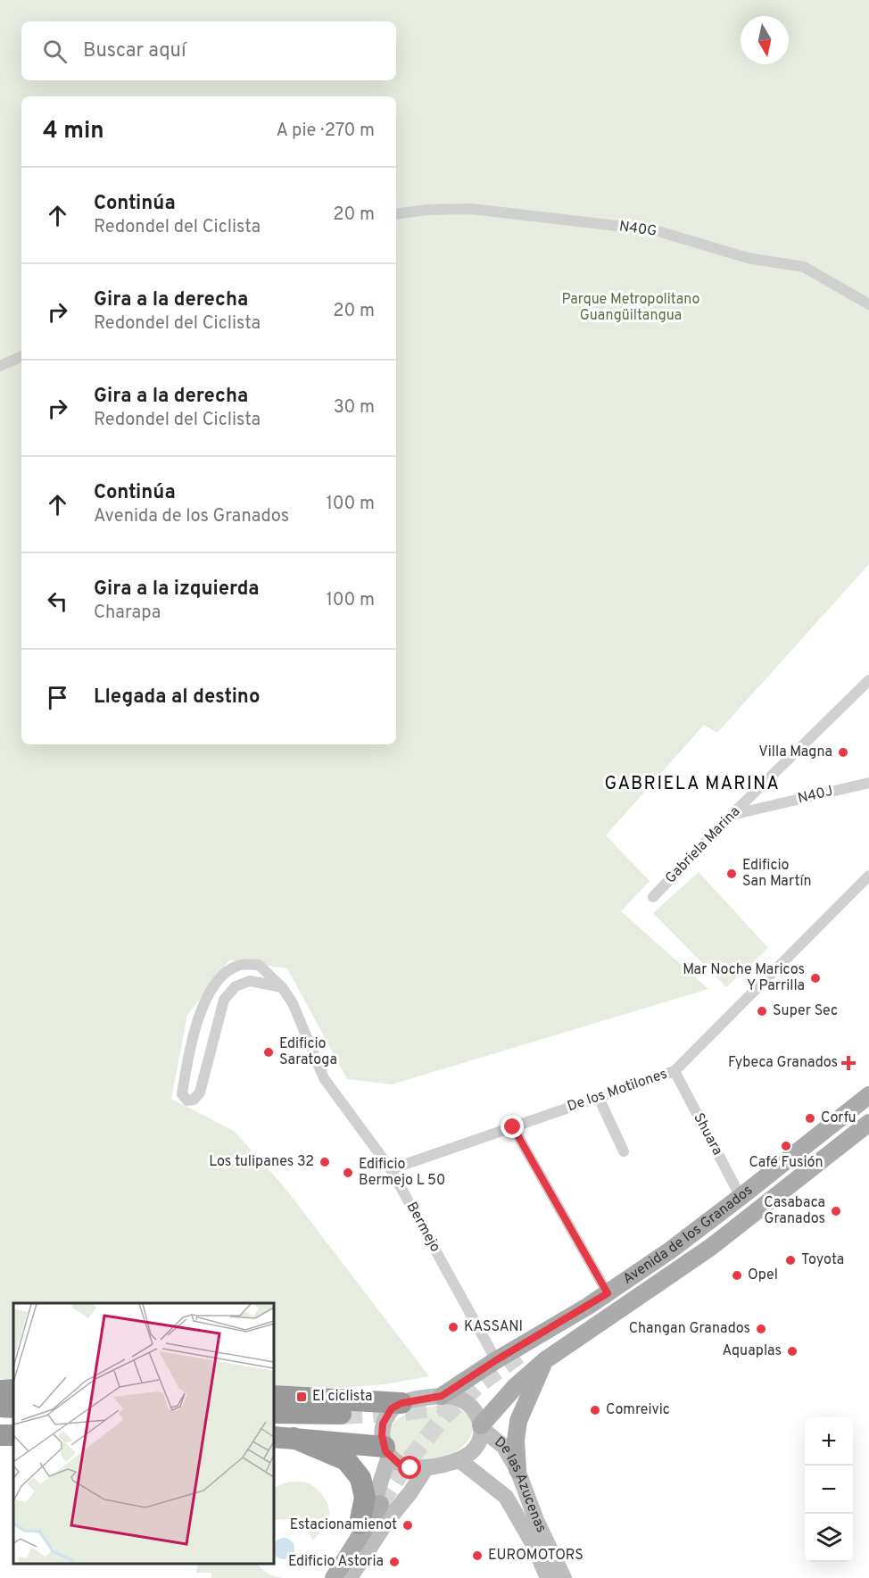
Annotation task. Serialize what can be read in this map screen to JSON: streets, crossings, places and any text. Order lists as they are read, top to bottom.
{
  "streets": {
    "main road": ["Avenida de los Granados"],
    "street": [
      "N40G",
      "N40J",
      "Gabriela Marina",
      "De los Motilones",
      "Shuara",
      "Bermejo",
      "De las Azucenas"
    ]
  },
  "crossings": [
    ["N40J", "Gabriela Marina"],
    ["De los Motilones", "Shuara"],
    ["De los Motilones", "Bermejo"],
    ["Shuara", "Avenida de los Granados"],
    ["Bermejo", "Avenida de los Granados"],
    ["Avenida de los Granados", "De las Azucenas"]
  ],
  "districts": ["GABRIELA MARINA"],
  "parks": ["Parque Metropolitano Guangüiltangua"],
  "places": {
    "other": [
      "Villa Magna",
      "Edificio San Martín",
      "Mar Noche Maricos Y Parrilla",
      "Super Sec",
      "Edificio Saratoga",
      "Corfu",
      "Café Fusión",
      "Los tulipanes 32",
      "Edificio Bermejo L 50",
      "Casabaca Granados",
      "Toyota",
      "Opel",
      "KASSANI",
      "Changan Granados",
      "Aquaplas",
      "Comreivic",
      "Estacionamienot",
      "EUROMOTORS",
      "Edificio Astoria"
    ],
    "health": ["Fybeca Granados"],
    "transit": ["El ciclista"]
  },
  "north": "bottom",
  "page": {
    "search": "Buscar aquí",
    "heading": ["4 min", "A pie · 270 m"],
    "list": [
      ["Continúa", "Redondel del Ciclista", "20 m"],
      ["Gira a la derecha", "Redondel del Ciclista", "20 m"],
      ["Gira a la derecha", "Redondel del Ciclista", "30 m"],
      ["Continúa", "Avenida de los Granados", "100 m"],
      ["Gira a la izquierda", "Charapa", "100 m"],
      "Llegada al destino"
    ],
    "map_buttons": ["+", "−"]
  }
}
